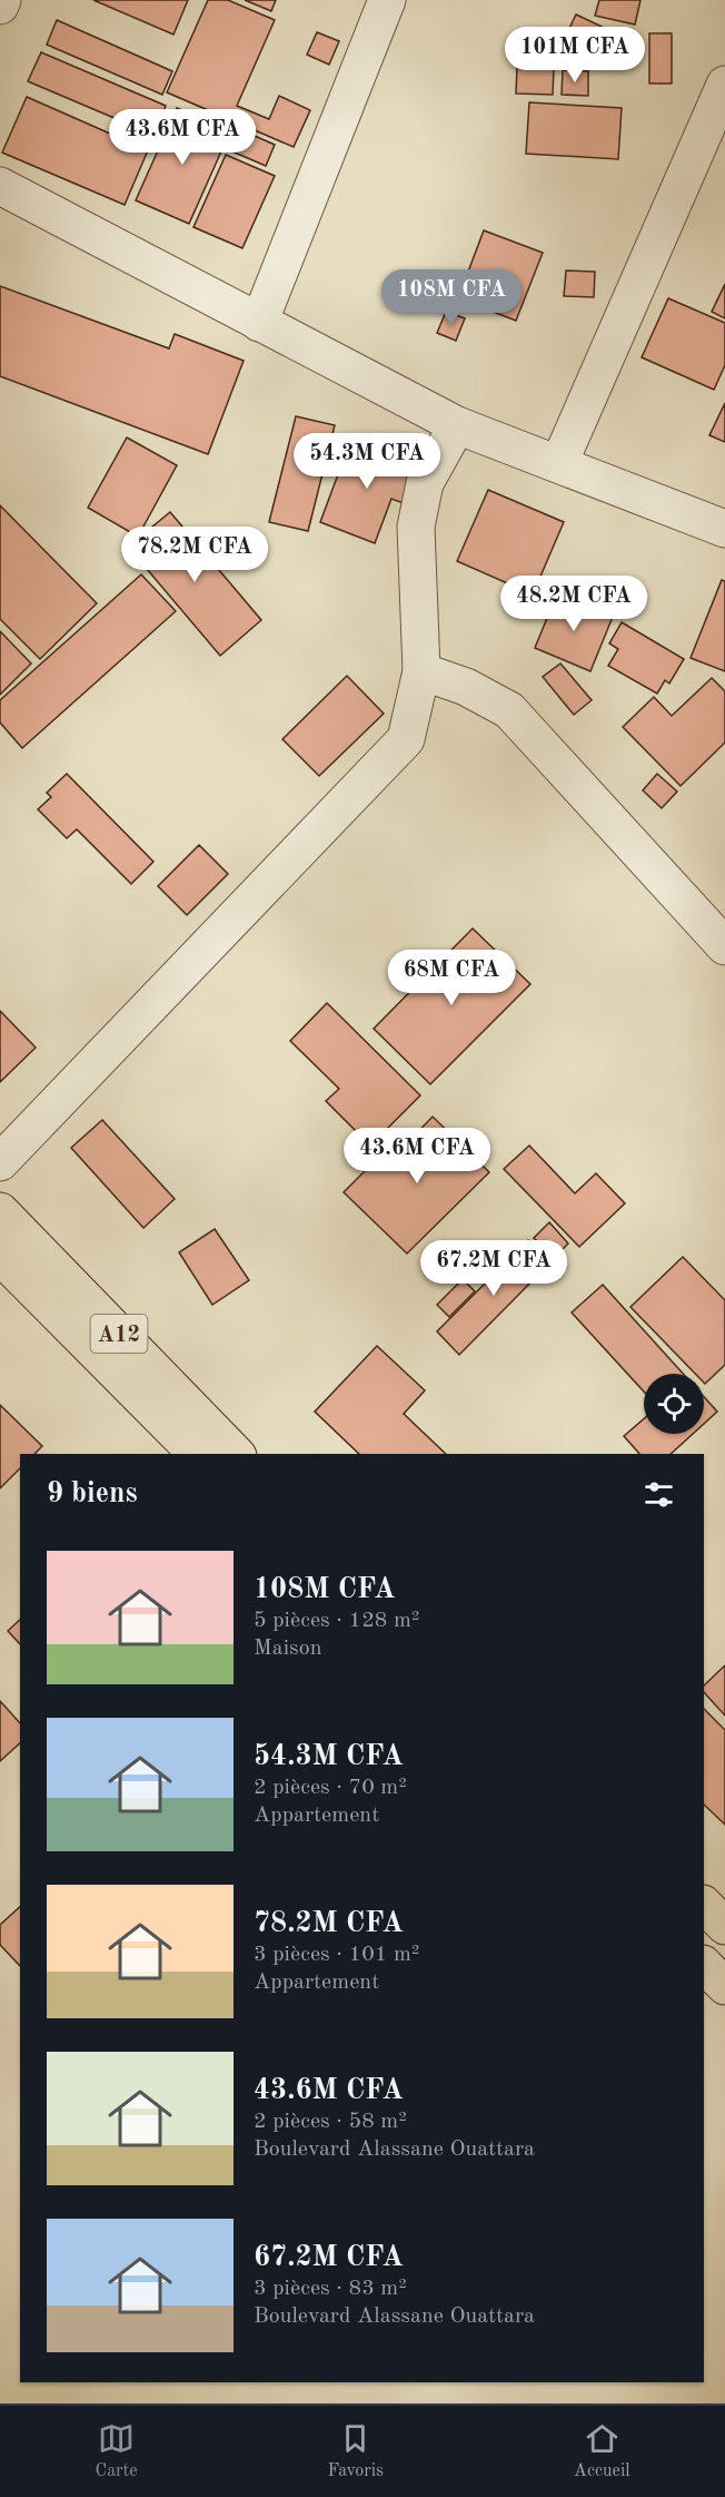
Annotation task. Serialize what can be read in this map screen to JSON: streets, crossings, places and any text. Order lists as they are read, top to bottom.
{
  "streets": {
    "main road": ["A12"]
  },
  "page": {
    "price": [
      "101M CFA",
      "43.6M CFA",
      "108M CFA",
      "54.3M CFA",
      "78.2M CFA",
      "48.2M CFA",
      "68M CFA",
      "43.6M CFA",
      "67.2M CFA"
    ],
    "heading": "9 biens",
    "list": [
      {
        "name": "108M CFA",
        "note": "5 pièces · 128 m² · Maison"
      },
      {
        "name": "54.3M CFA",
        "note": "2 pièces · 70 m² · Appartement"
      },
      {
        "name": "78.2M CFA",
        "note": "3 pièces · 101 m² · Appartement"
      },
      {
        "name": "43.6M CFA",
        "note": "2 pièces · 58 m² · Boulevard Alassane Ouattara"
      },
      {
        "name": "67.2M CFA",
        "note": "3 pièces · 83 m² · Boulevard Alassane Ouattara"
      }
    ],
    "tabs": ["Carte", "Favoris", "Accueil"]
  }
}
